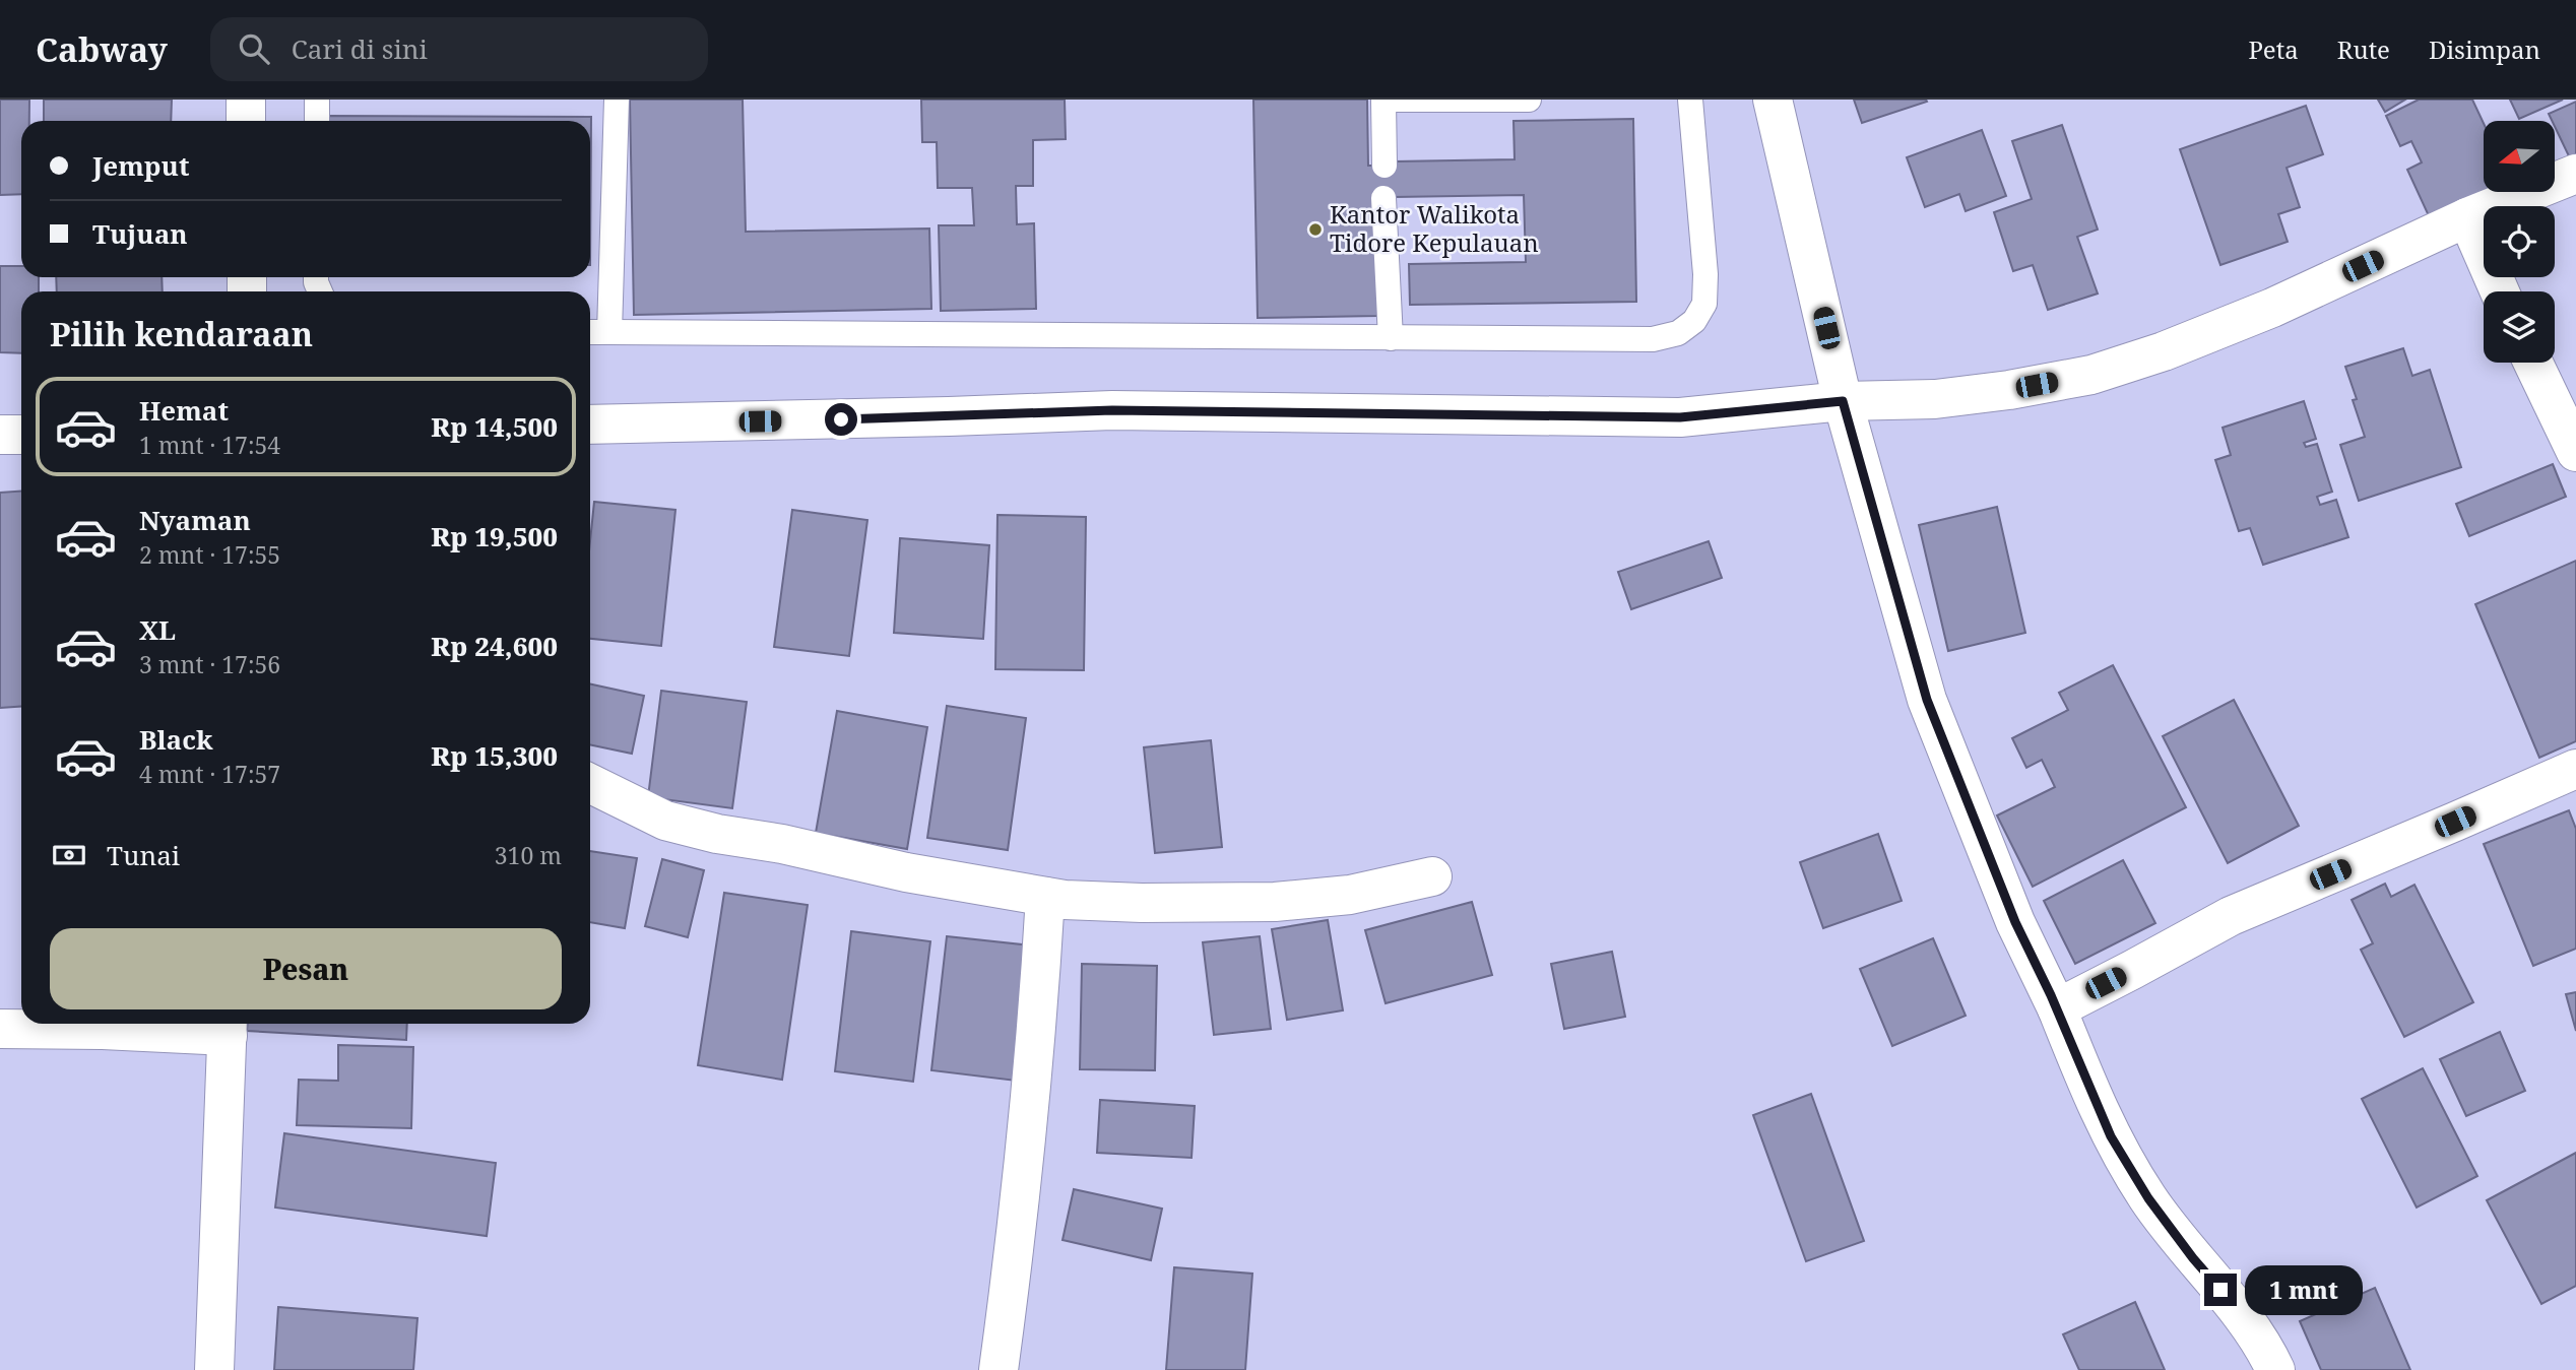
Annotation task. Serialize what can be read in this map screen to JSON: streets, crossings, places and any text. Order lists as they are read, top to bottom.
{
  "places": ["Kantor Walikota Tidore Kepulauan"],
  "north": "left",
  "page": {
    "header": "Cabway",
    "search": "Cari di sini",
    "nav": ["Peta", "Rute", "Disimpan"],
    "banner": ["Jemput", "Tujuan"],
    "heading": "Pilih kendaraan",
    "list": [
      {
        "name": "Hemat",
        "note": "1 mnt · 17:54",
        "value": "Rp 14,500"
      },
      {
        "name": "Nyaman",
        "note": "2 mnt · 17:55",
        "value": "Rp 19,500"
      },
      {
        "name": "XL",
        "note": "3 mnt · 17:56",
        "value": "Rp 24,600"
      },
      {
        "name": "Black",
        "note": "4 mnt · 17:57",
        "value": "Rp 15,300"
      }
    ],
    "pay": ["Tunai", "310 m"],
    "buttons": "Pesan",
    "bubble": "1 mnt"
  }
}
